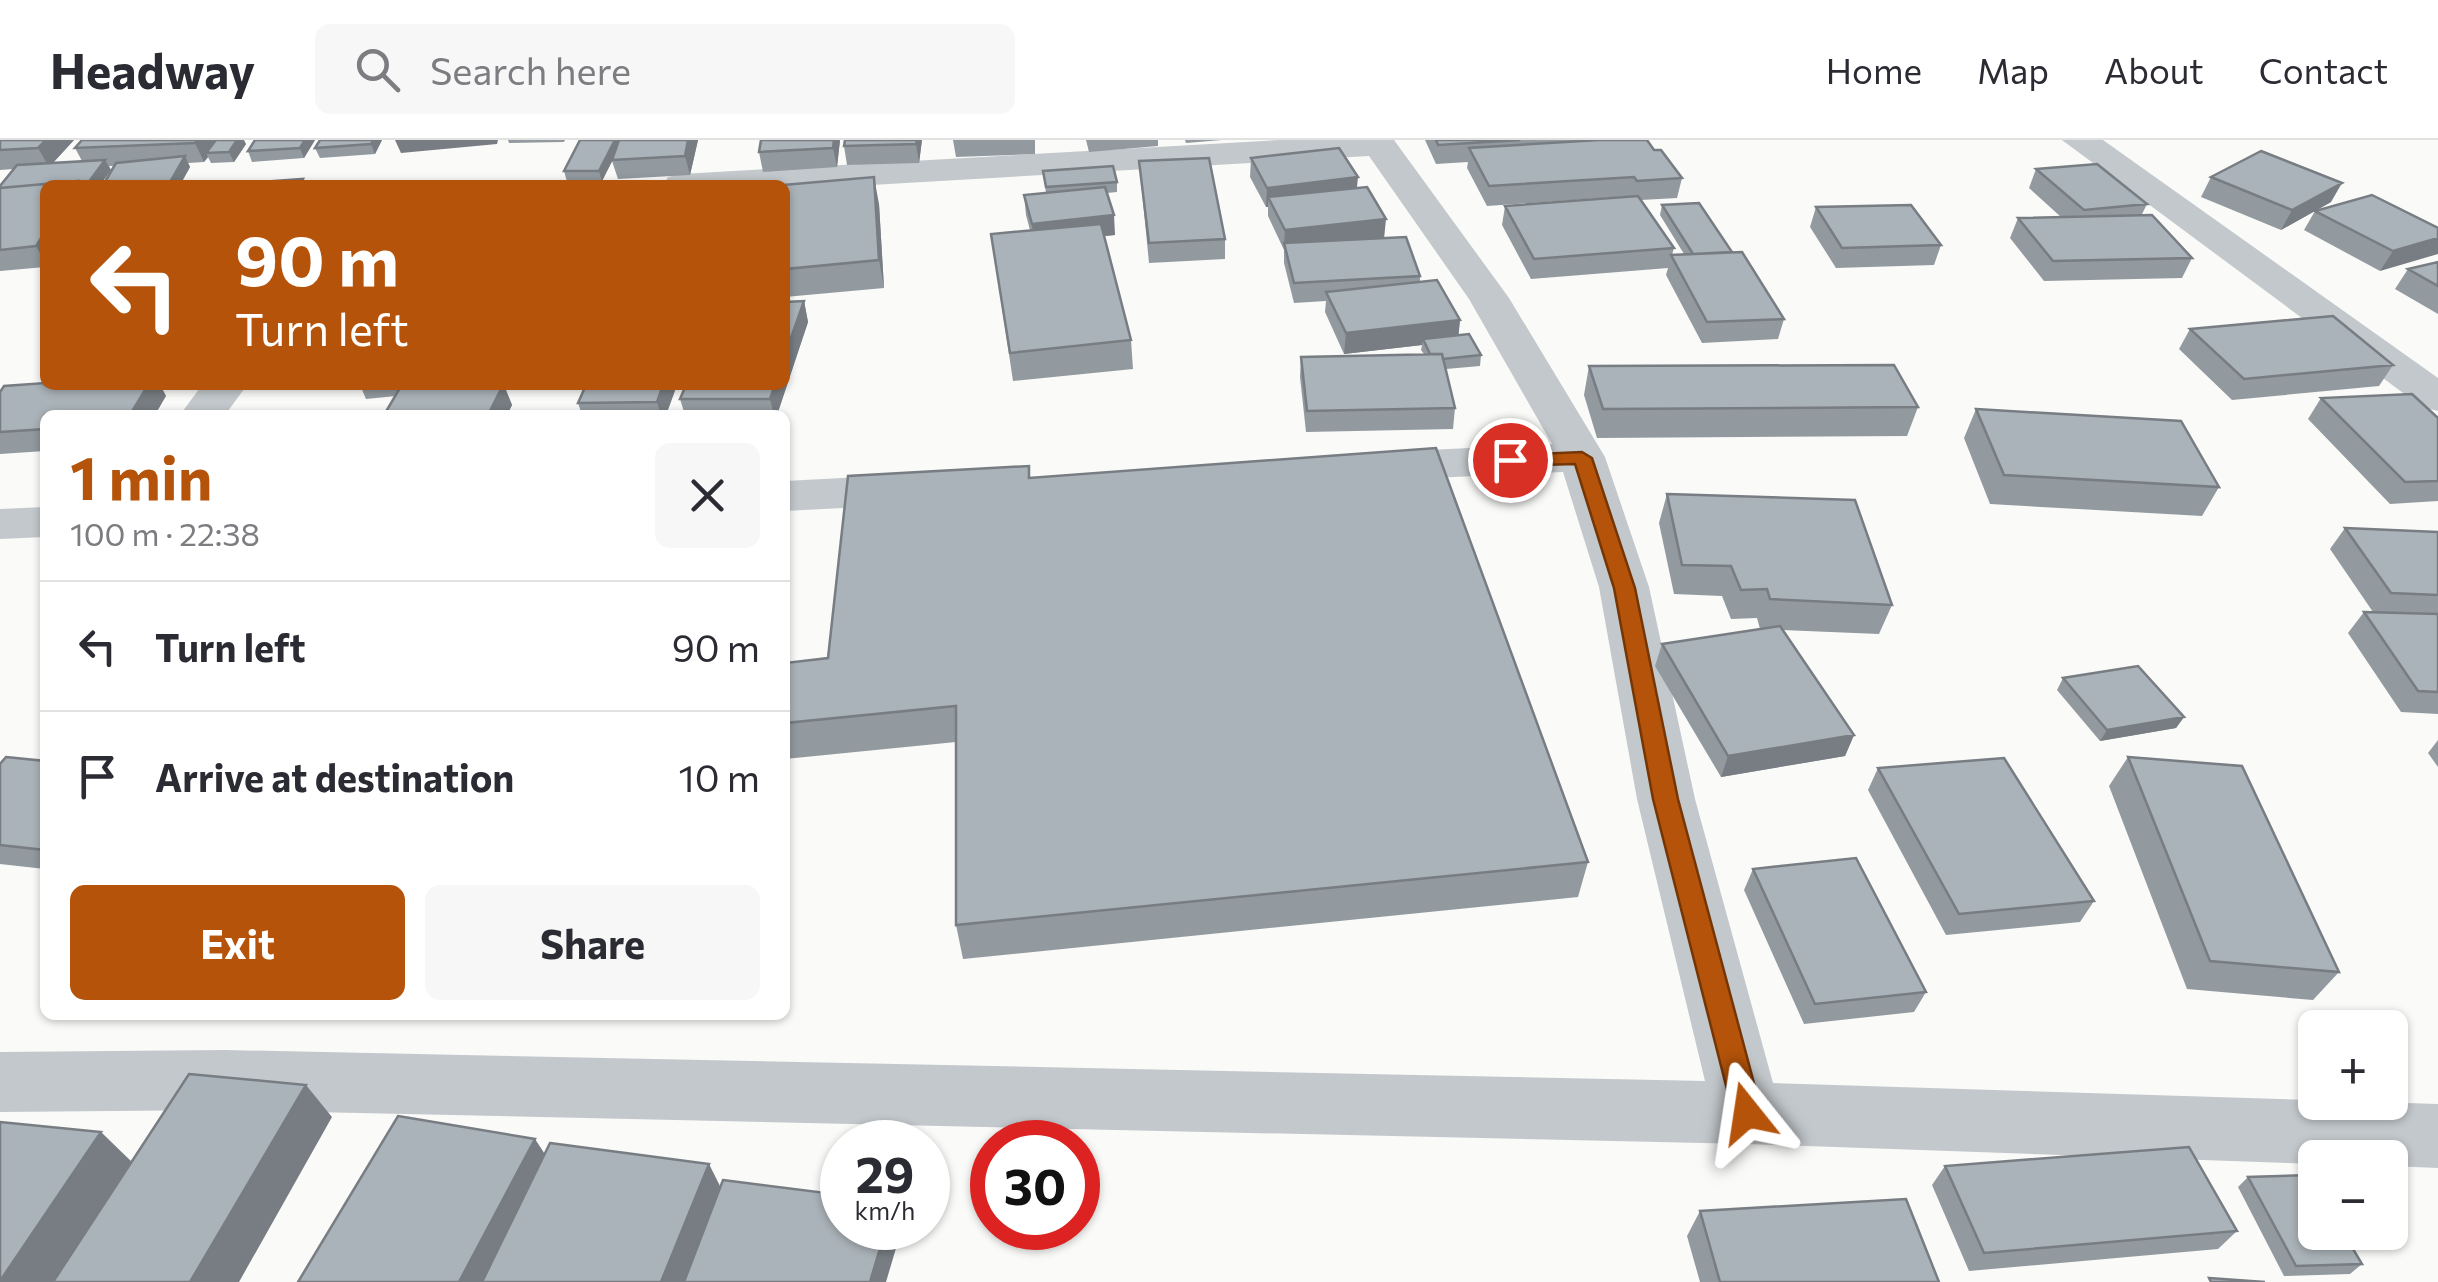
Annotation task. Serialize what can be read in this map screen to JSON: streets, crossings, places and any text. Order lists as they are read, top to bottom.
{
  "page": {
    "header": "Headway",
    "search": "Search here",
    "nav": [
      "Home",
      "Map",
      "About",
      "Contact"
    ],
    "turn": ["90 m", "Turn left"],
    "heading": ["1 min", "100 m · 22:38"],
    "list": [
      {
        "name": "Turn left",
        "value": "90 m"
      },
      {
        "name": "Arrive at destination",
        "value": "10 m"
      }
    ],
    "buttons": ["Exit", "Share"],
    "map_buttons": ["+", "−"],
    "speed": "29 km/h",
    "limit": "30"
  }
}
